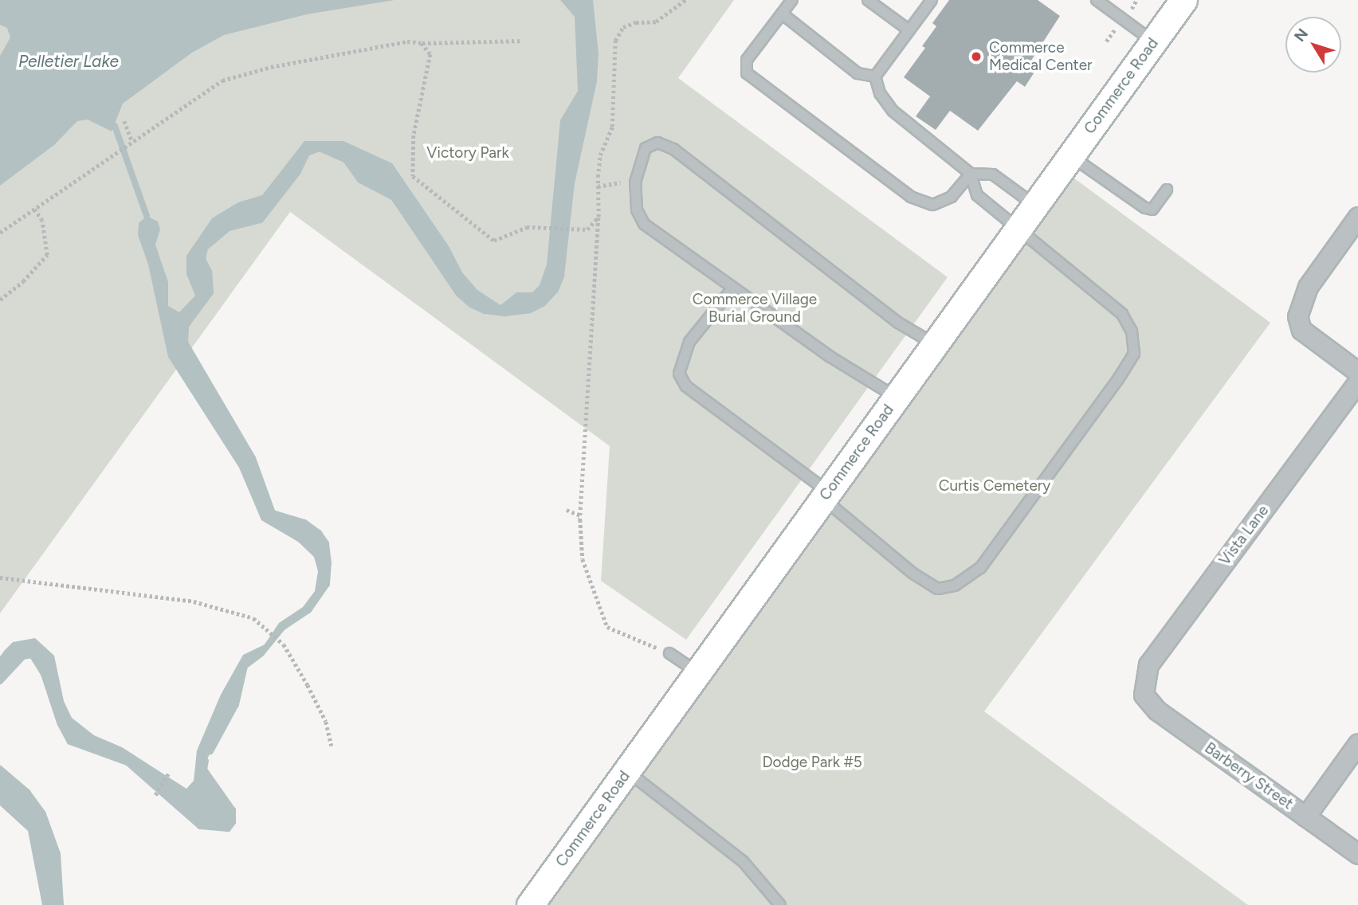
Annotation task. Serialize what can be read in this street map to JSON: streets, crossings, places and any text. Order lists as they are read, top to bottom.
{
  "streets": {
    "main road": ["Commerce Road"],
    "street": ["Vista Lane", "Barberry Street"]
  },
  "crossings": [
    ["Vista Lane", "Barberry Street"]
  ],
  "water": ["Pelletier Lake"],
  "parks": [
    "Victory Park",
    "Commerce Village Burial Ground",
    "Curtis Cemetery",
    "Dodge Park #5"
  ],
  "places": ["Commerce Medical Center"],
  "north": "top left"
}
